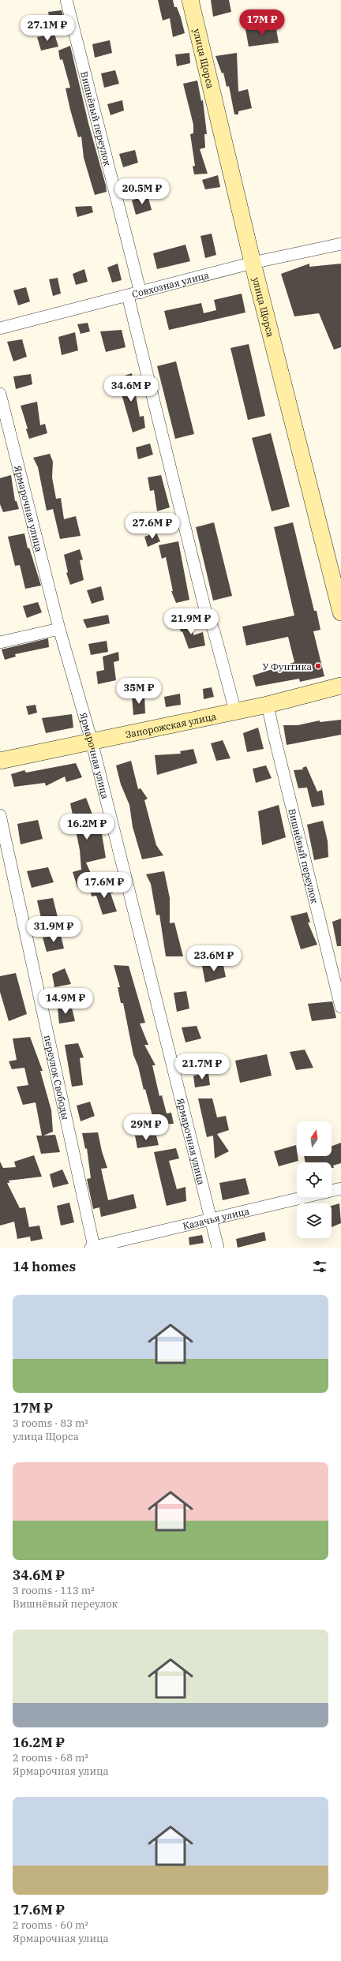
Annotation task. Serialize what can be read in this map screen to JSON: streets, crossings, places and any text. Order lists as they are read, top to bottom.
{
  "streets": {
    "street": [
      "улица Щорса",
      "Вишнёвый переулок",
      "Совхозная улица",
      "Ярмарочная улица",
      "Запорожская улица",
      "переулок Свободы",
      "Казачья улица"
    ]
  },
  "crossings": [
    ["улица Щорса", "Совхозная улица"],
    ["Вишнёвый переулок", "Совхозная улица"],
    ["Вишнёвый переулок", "Запорожская улица"],
    ["Ярмарочная улица", "Запорожская улица"],
    ["Ярмарочная улица", "Казачья улица"],
    ["переулок Свободы", "Казачья улица"]
  ],
  "places": ["У Фунтика"],
  "north": "top",
  "page": {
    "price": [
      "17M ₽",
      "27.1M ₽",
      "20.5M ₽",
      "34.6M ₽",
      "27.6M ₽",
      "21.9M ₽",
      "35M ₽",
      "16.2M ₽",
      "17.6M ₽",
      "31.9M ₽",
      "23.6M ₽",
      "14.9M ₽",
      "21.7M ₽",
      "29M ₽"
    ],
    "heading": "14 homes",
    "list": [
      {
        "name": "17M ₽",
        "note": "3 rooms · 83 m² · улица Щорса"
      },
      {
        "name": "34.6M ₽",
        "note": "3 rooms · 113 m² · Вишнёвый переулок"
      },
      {
        "name": "16.2M ₽",
        "note": "2 rooms · 68 m² · Ярмарочная улица"
      },
      {
        "name": "17.6M ₽",
        "note": "2 rooms · 60 m² · Ярмарочная улица"
      }
    ]
  }
}
